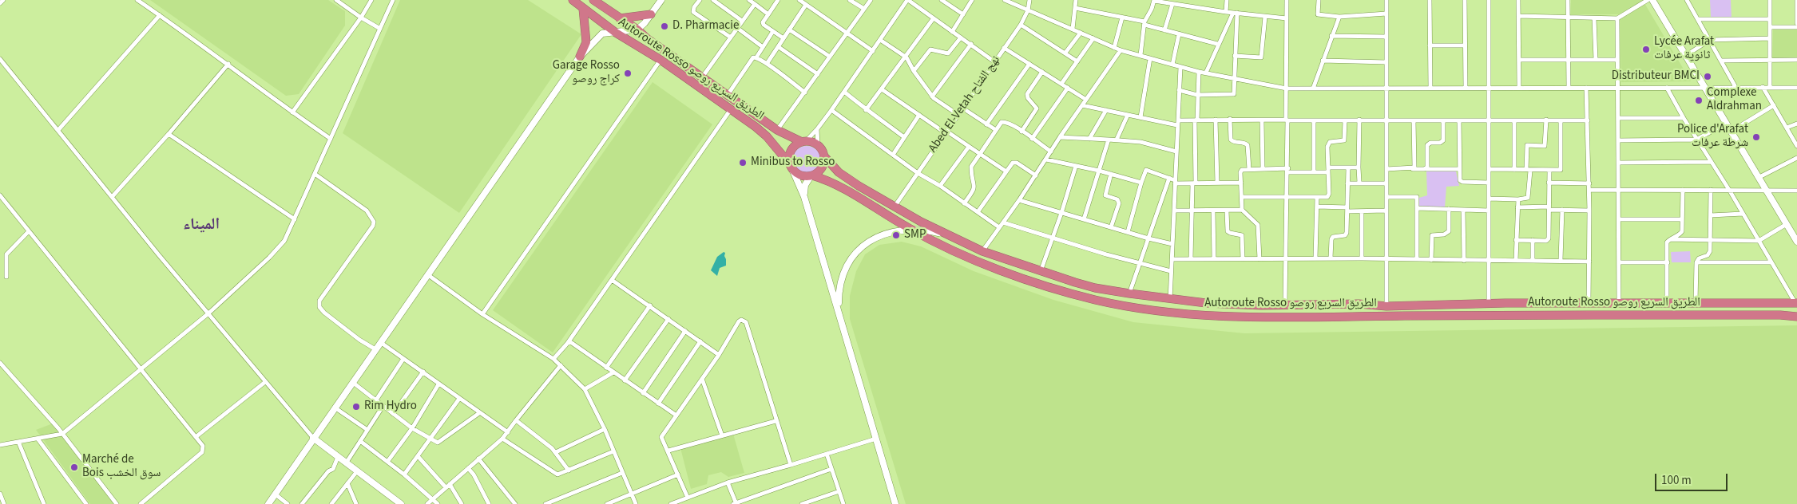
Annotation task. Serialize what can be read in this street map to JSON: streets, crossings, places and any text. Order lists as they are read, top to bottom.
{
  "streets": {
    "highway": ["Autoroute Rosso الطريق السريع روصو"],
    "street": ["Abed El-Vetah نهج الفتاح"]
  },
  "crossings": [
    ["Autoroute Rosso الطريق السريع روصو", "Abed El-Vetah نهج الفتاح"]
  ],
  "districts": ["الميناء"],
  "places": [
    "D. Pharmacie",
    "Lycée Arafat ثانوية عرفات",
    "Garage Rosso كراج روصو",
    "Distributeur BMCI",
    "Complexe Aldrahman",
    "Police d'Arafat شرطة عرفات",
    "Minibus to Rosso",
    "SMP",
    "Rim Hydro",
    "Marché de Bois سوق الخشب"
  ],
  "scale_bar": "100 m"
}
